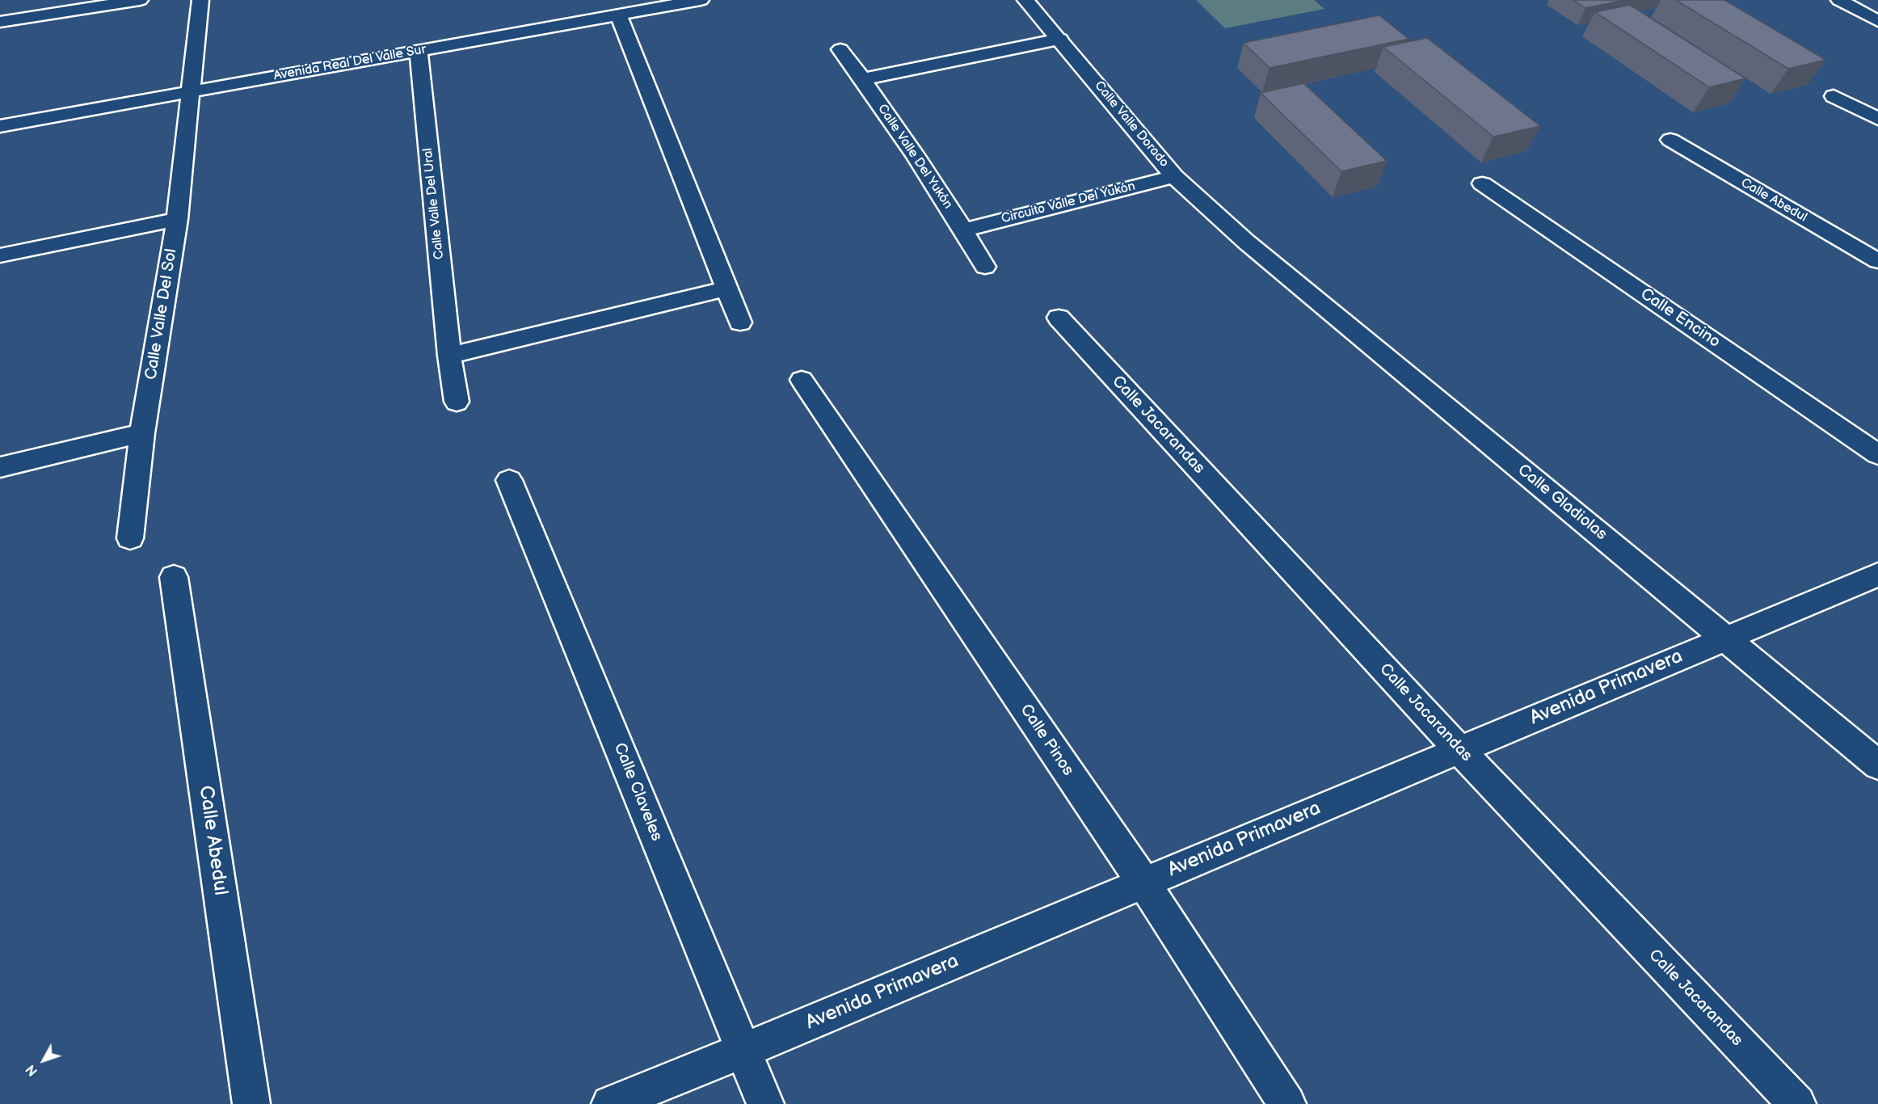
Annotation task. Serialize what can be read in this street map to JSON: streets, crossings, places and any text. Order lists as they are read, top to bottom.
{
  "streets": {
    "street": [
      "Avenida Real Del Valle Sur",
      "Calle Valle Dorado",
      "Calle Valle Del Yukón",
      "Calle Abedul",
      "Circuito Valle Del Yukón",
      "Calle Valle Del Ural",
      "Calle Valle Del Sol",
      "Calle Encino",
      "Calle Jacarandas",
      "Calle Gladiolas",
      "Avenida Primavera",
      "Calle Pinos",
      "Calle Claveles"
    ]
  },
  "crossings": [
    ["Avenida Real Del Valle Sur", "Calle Valle Del Ural"],
    ["Avenida Real Del Valle Sur", "Calle Valle Del Sol"],
    ["Calle Valle Dorado", "Circuito Valle Del Yukón"],
    ["Calle Valle Dorado", "Calle Gladiolas"],
    ["Calle Valle Del Yukón", "Circuito Valle Del Yukón"],
    ["Calle Jacarandas", "Avenida Primavera"],
    ["Calle Gladiolas", "Avenida Primavera"],
    ["Avenida Primavera", "Calle Pinos"],
    ["Avenida Primavera", "Calle Claveles"]
  ],
  "north": "bottom left"
}
